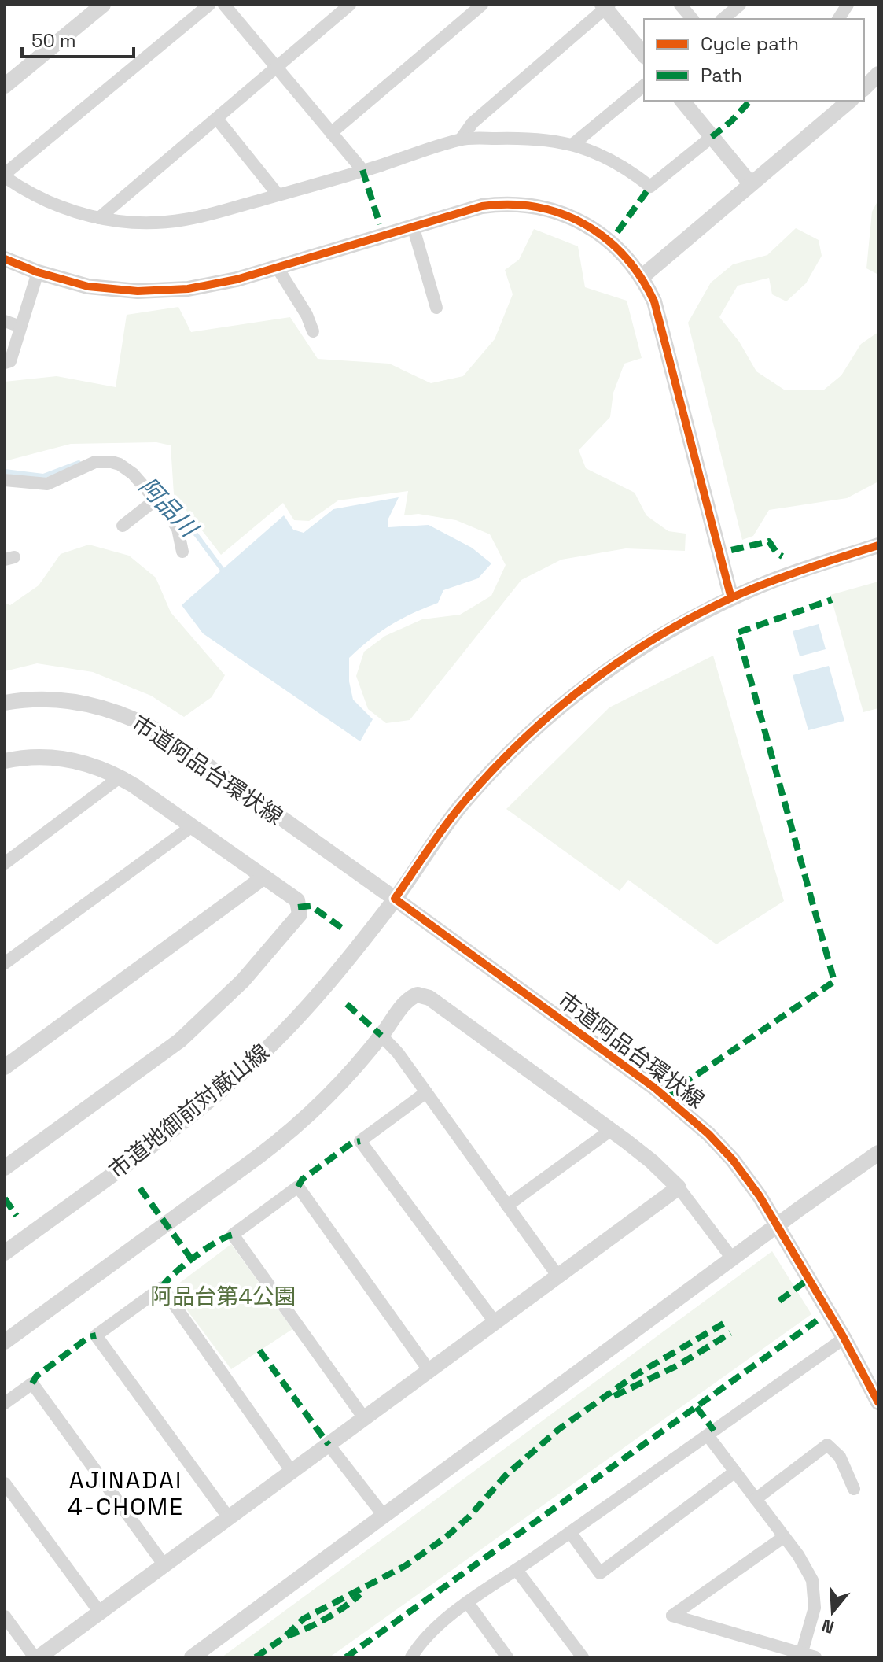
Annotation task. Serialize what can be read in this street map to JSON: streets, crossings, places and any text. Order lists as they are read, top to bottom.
{
  "streets": {
    "street": ["市道阿品台環状線", "市道地御前対厳山線"]
  },
  "crossings": [
    ["市道阿品台環状線", "市道地御前対厳山線"]
  ],
  "districts": ["AJINADAI 4-CHOME"],
  "water": ["阿品川"],
  "parks": ["阿品台第4公園"],
  "legend": ["Cycle path", "Path"],
  "scale_bar": "50 m",
  "north": "bottom"
}
